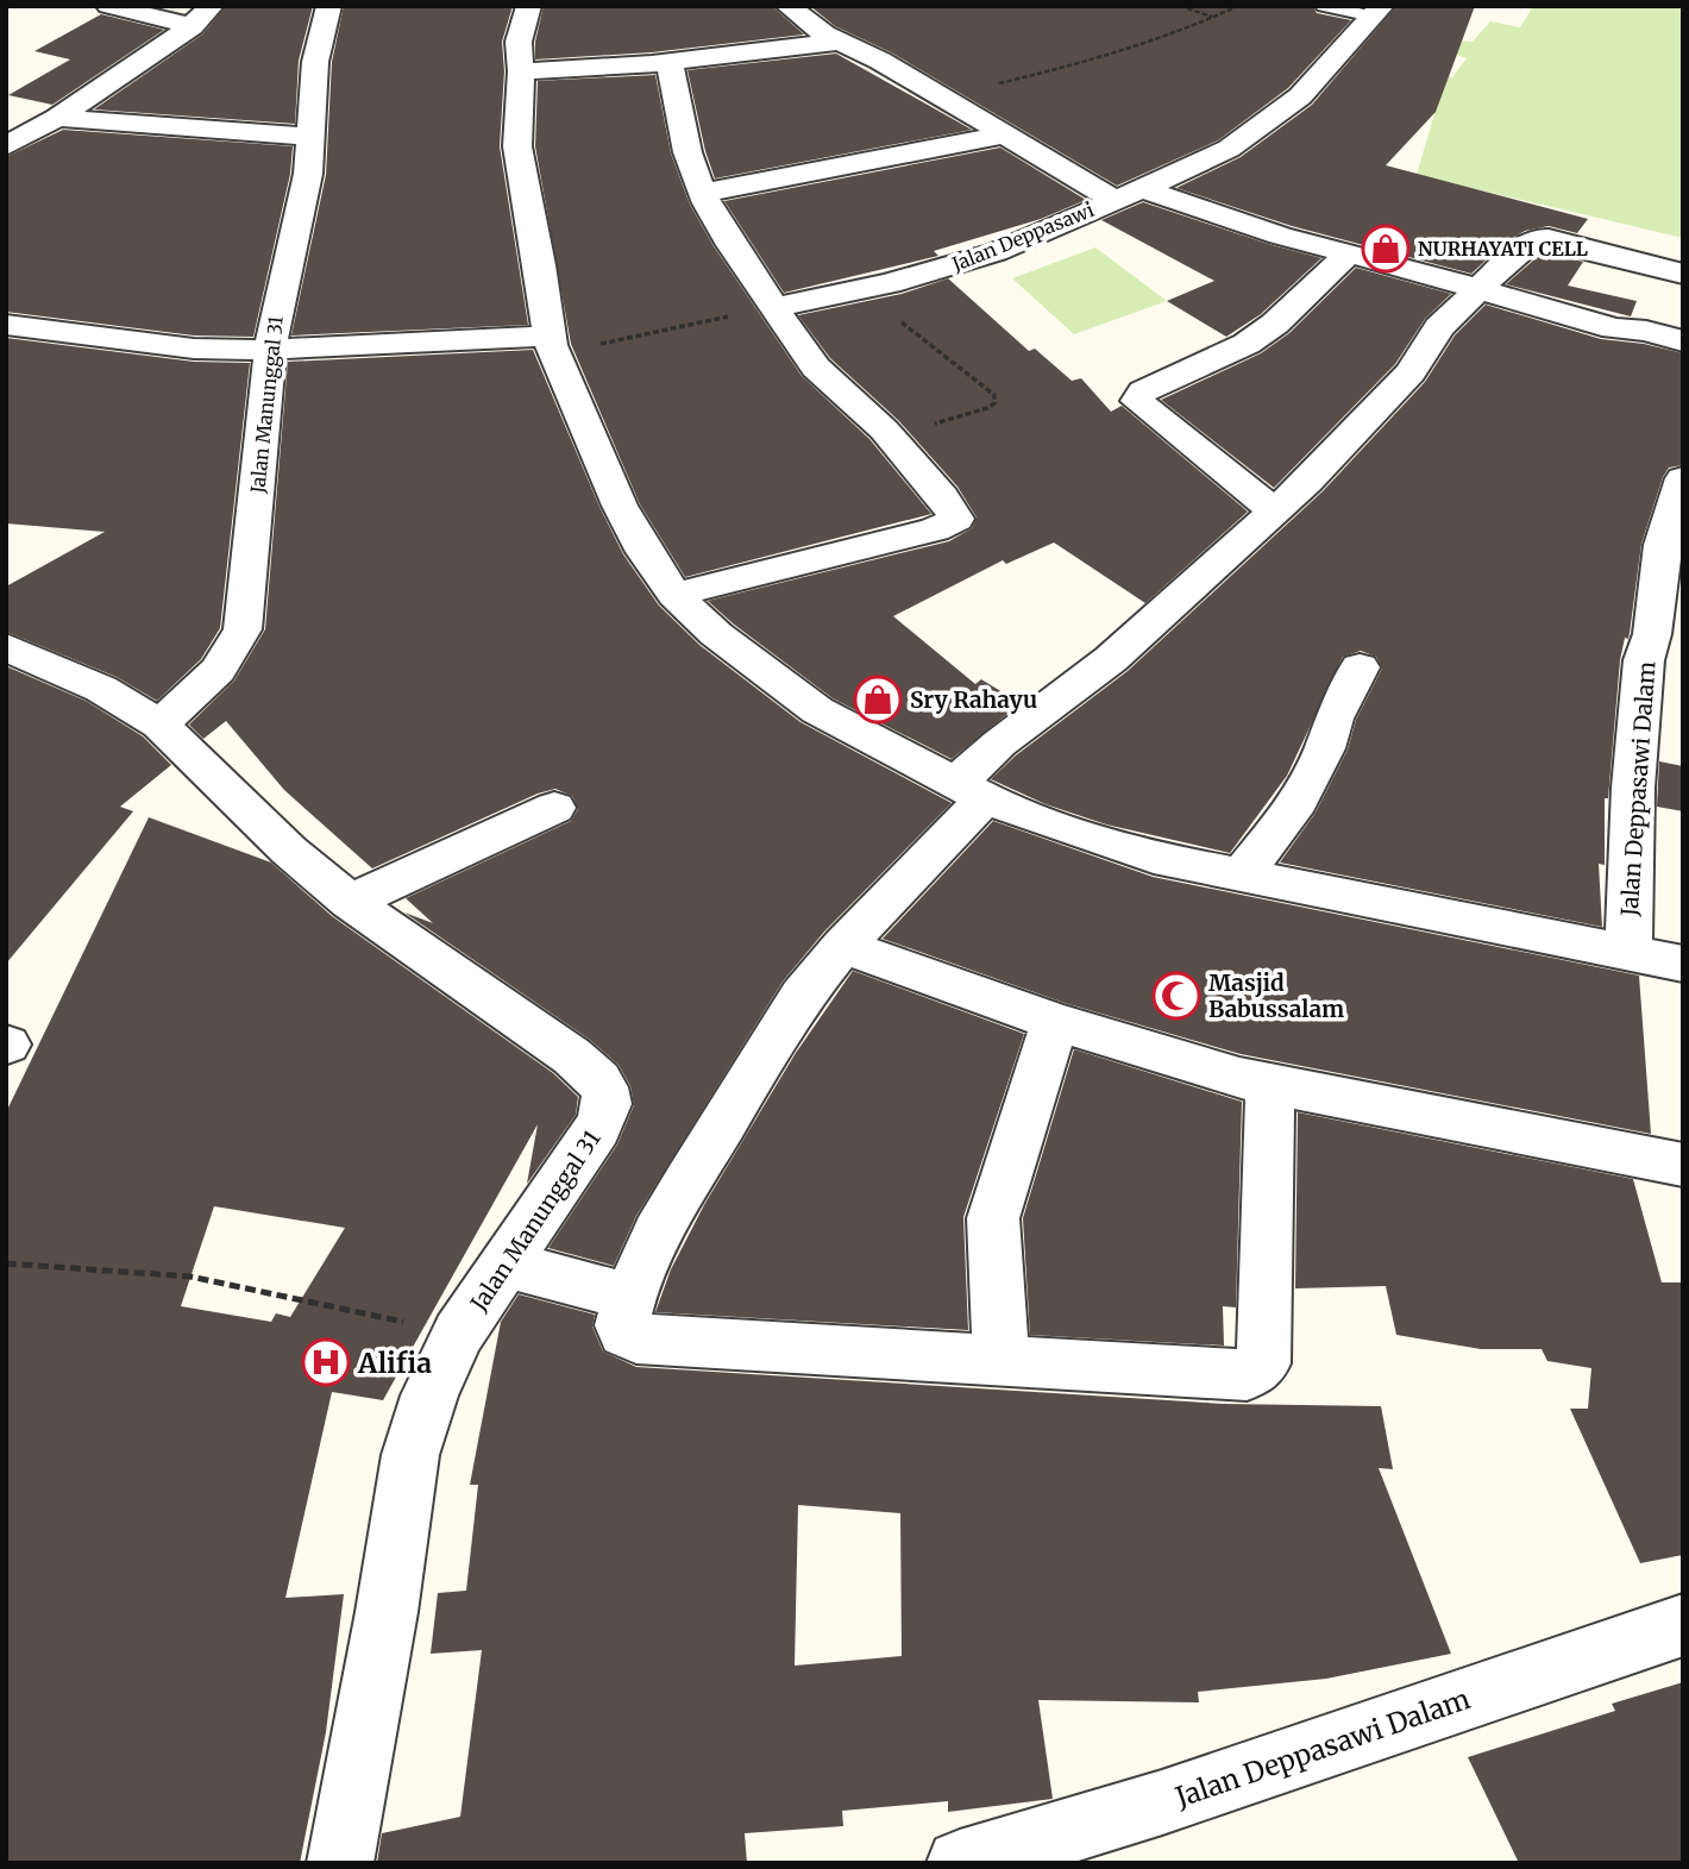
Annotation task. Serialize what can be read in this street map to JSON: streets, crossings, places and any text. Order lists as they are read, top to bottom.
{
  "streets": {
    "street": ["Jalan Deppasawi", "Jalan Manunggal 31", "Jalan Deppasawi Dalam"]
  },
  "places": {
    "shop": ["NURHAYATI CELL", "Sry Rahayu"],
    "mosque": ["Masjid Babussalam"],
    "hospital": ["Alifia"]
  }
}
